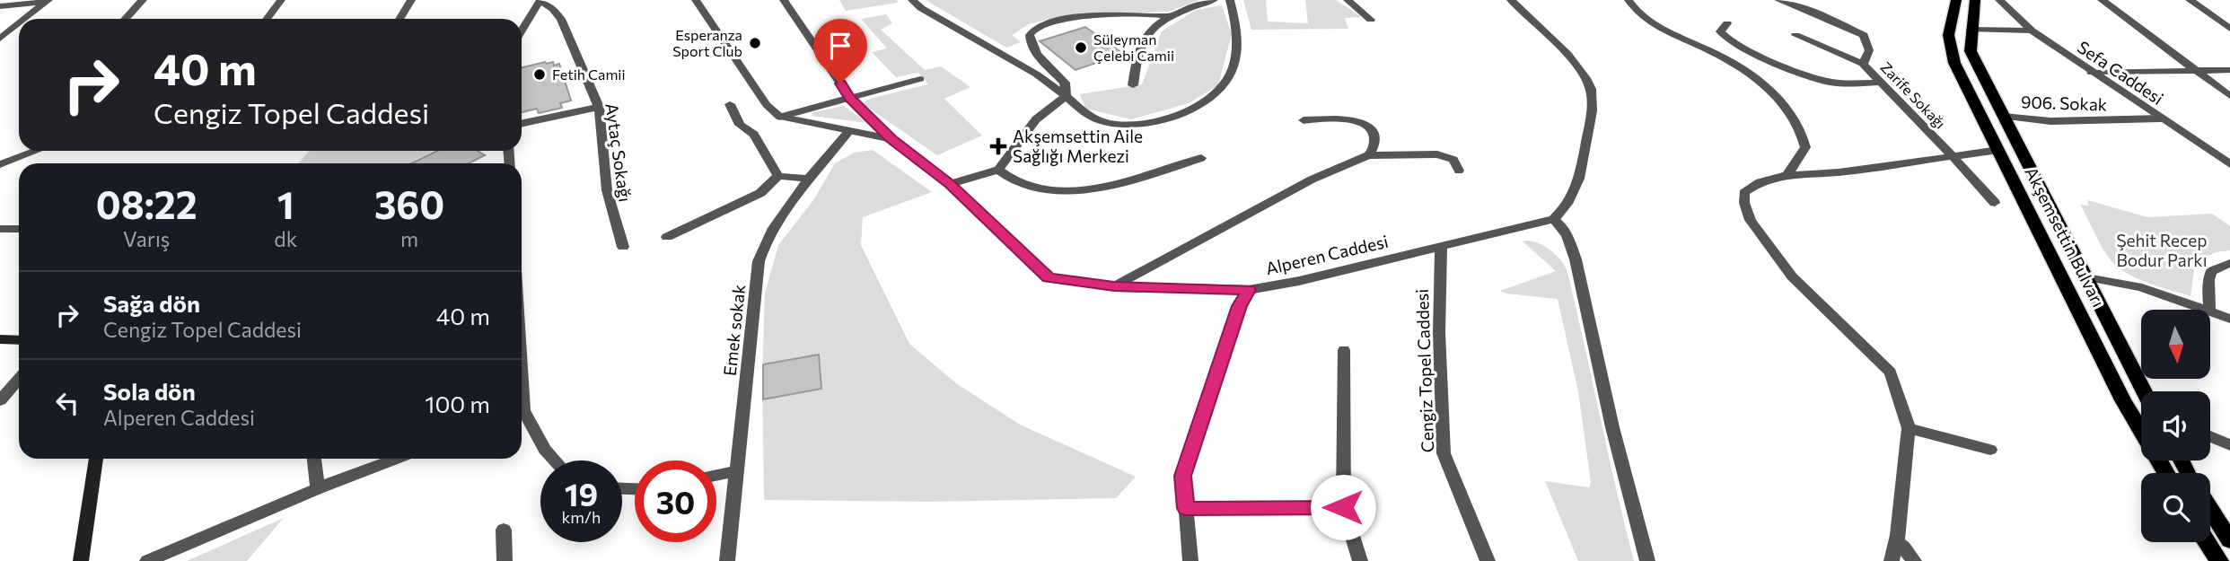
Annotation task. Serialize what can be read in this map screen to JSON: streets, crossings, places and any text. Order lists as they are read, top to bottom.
{
  "streets": {
    "main road": ["Akşemsettin Bulvarı"],
    "street": [
      "Sefa Caddesi",
      "Zarife Sokağı",
      "906. Sokak",
      "Aytaç Sokağı",
      "Alperen Caddesi",
      "Emek sokak",
      "Cengiz Topel Caddesi"
    ]
  },
  "crossings": [
    ["Sefa Caddesi", "906. Sokak"],
    ["906. Sokak", "Akşemsettin Bulvarı"],
    ["Alperen Caddesi", "Emek sokak"],
    ["Alperen Caddesi", "Cengiz Topel Caddesi"]
  ],
  "parks": ["Şehit Recep Bodur Parkı"],
  "places": {
    "other": ["Esperanza Sport Club", "Süleyman Çelebi Camii", "Fetih Camii"],
    "health": ["Akşemsettin Aile Sağlığı Merkezi"]
  },
  "north": "bottom",
  "page": {
    "turn": ["40 m", "Cengiz Topel Caddesi"],
    "eta": [
      "08:22",
      "Varış",
      "1",
      "dk",
      "360",
      "m"
    ],
    "list": [
      {
        "name": "Sağa dön",
        "note": "Cengiz Topel Caddesi",
        "value": "40 m"
      },
      {
        "name": "Sola dön",
        "note": "Alperen Caddesi",
        "value": "100 m"
      }
    ],
    "speed": "19 km/h",
    "limit": "30"
  }
}
